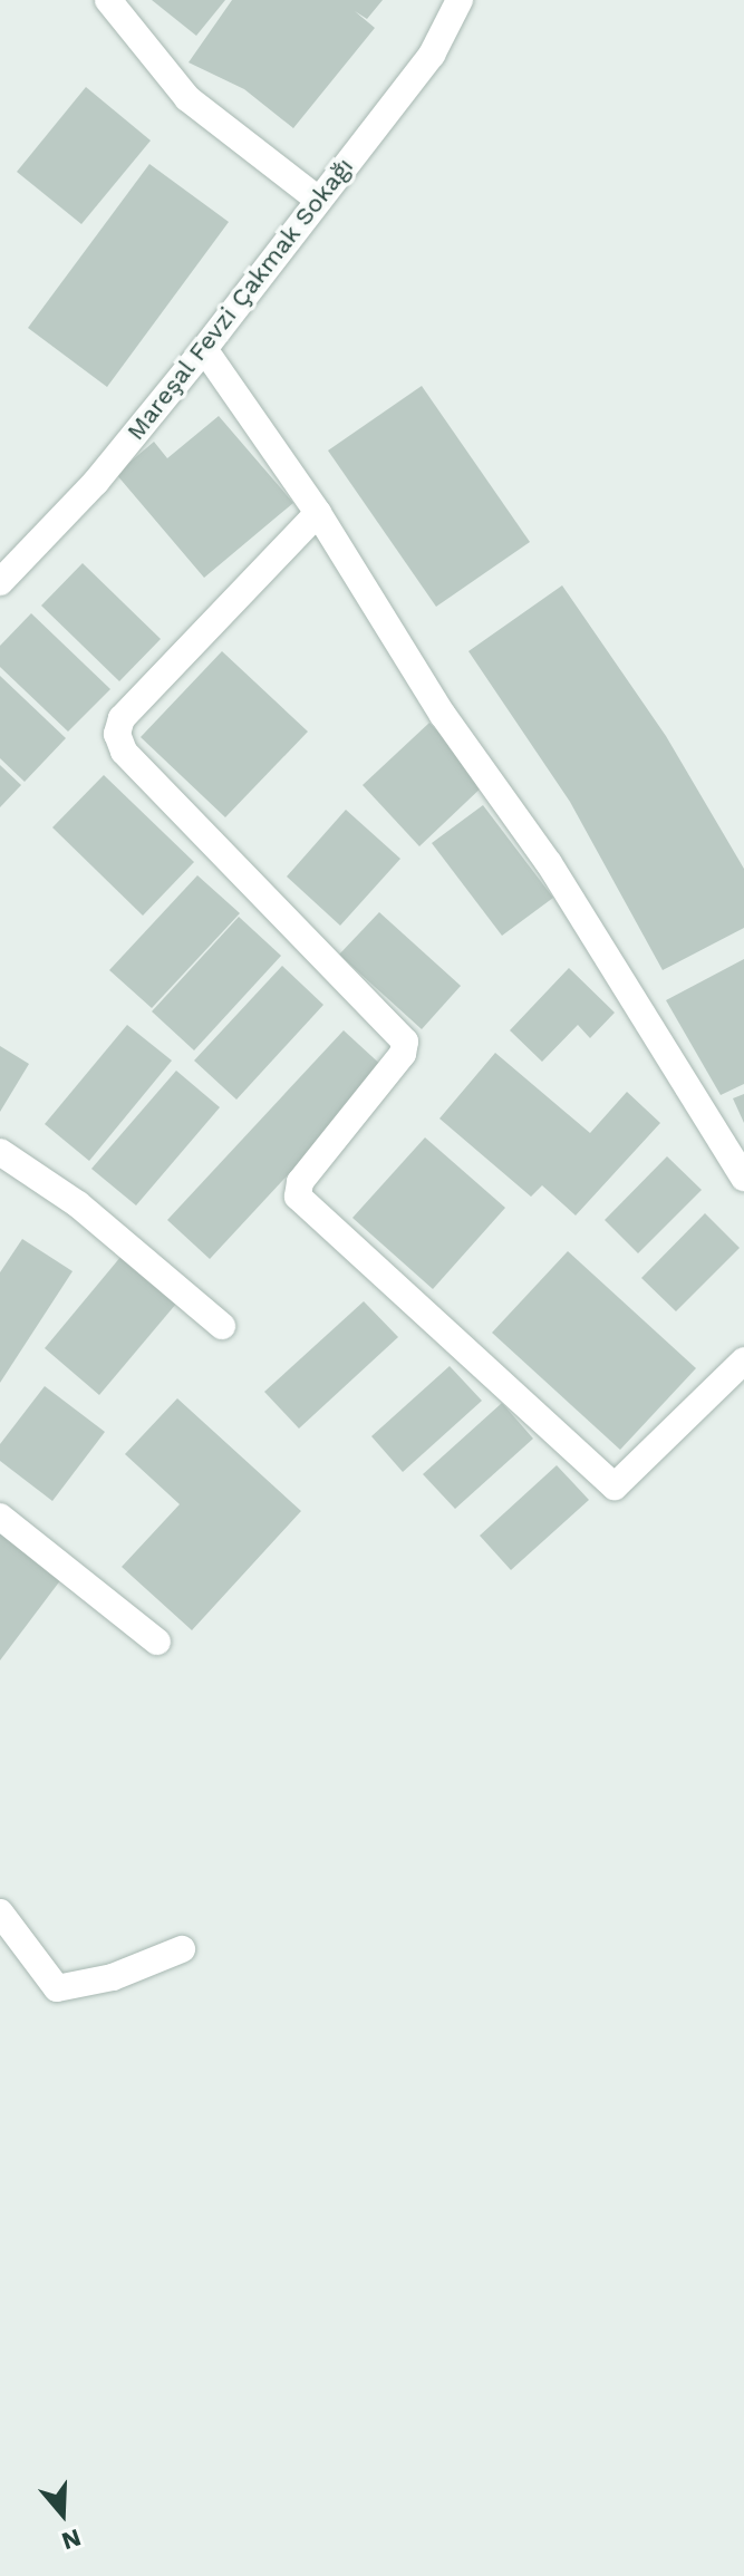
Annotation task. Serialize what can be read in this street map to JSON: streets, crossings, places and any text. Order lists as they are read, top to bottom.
{
  "streets": {
    "street": ["Mareşal Fevzi Çakmak Sokağı"]
  },
  "north": "bottom"
}
